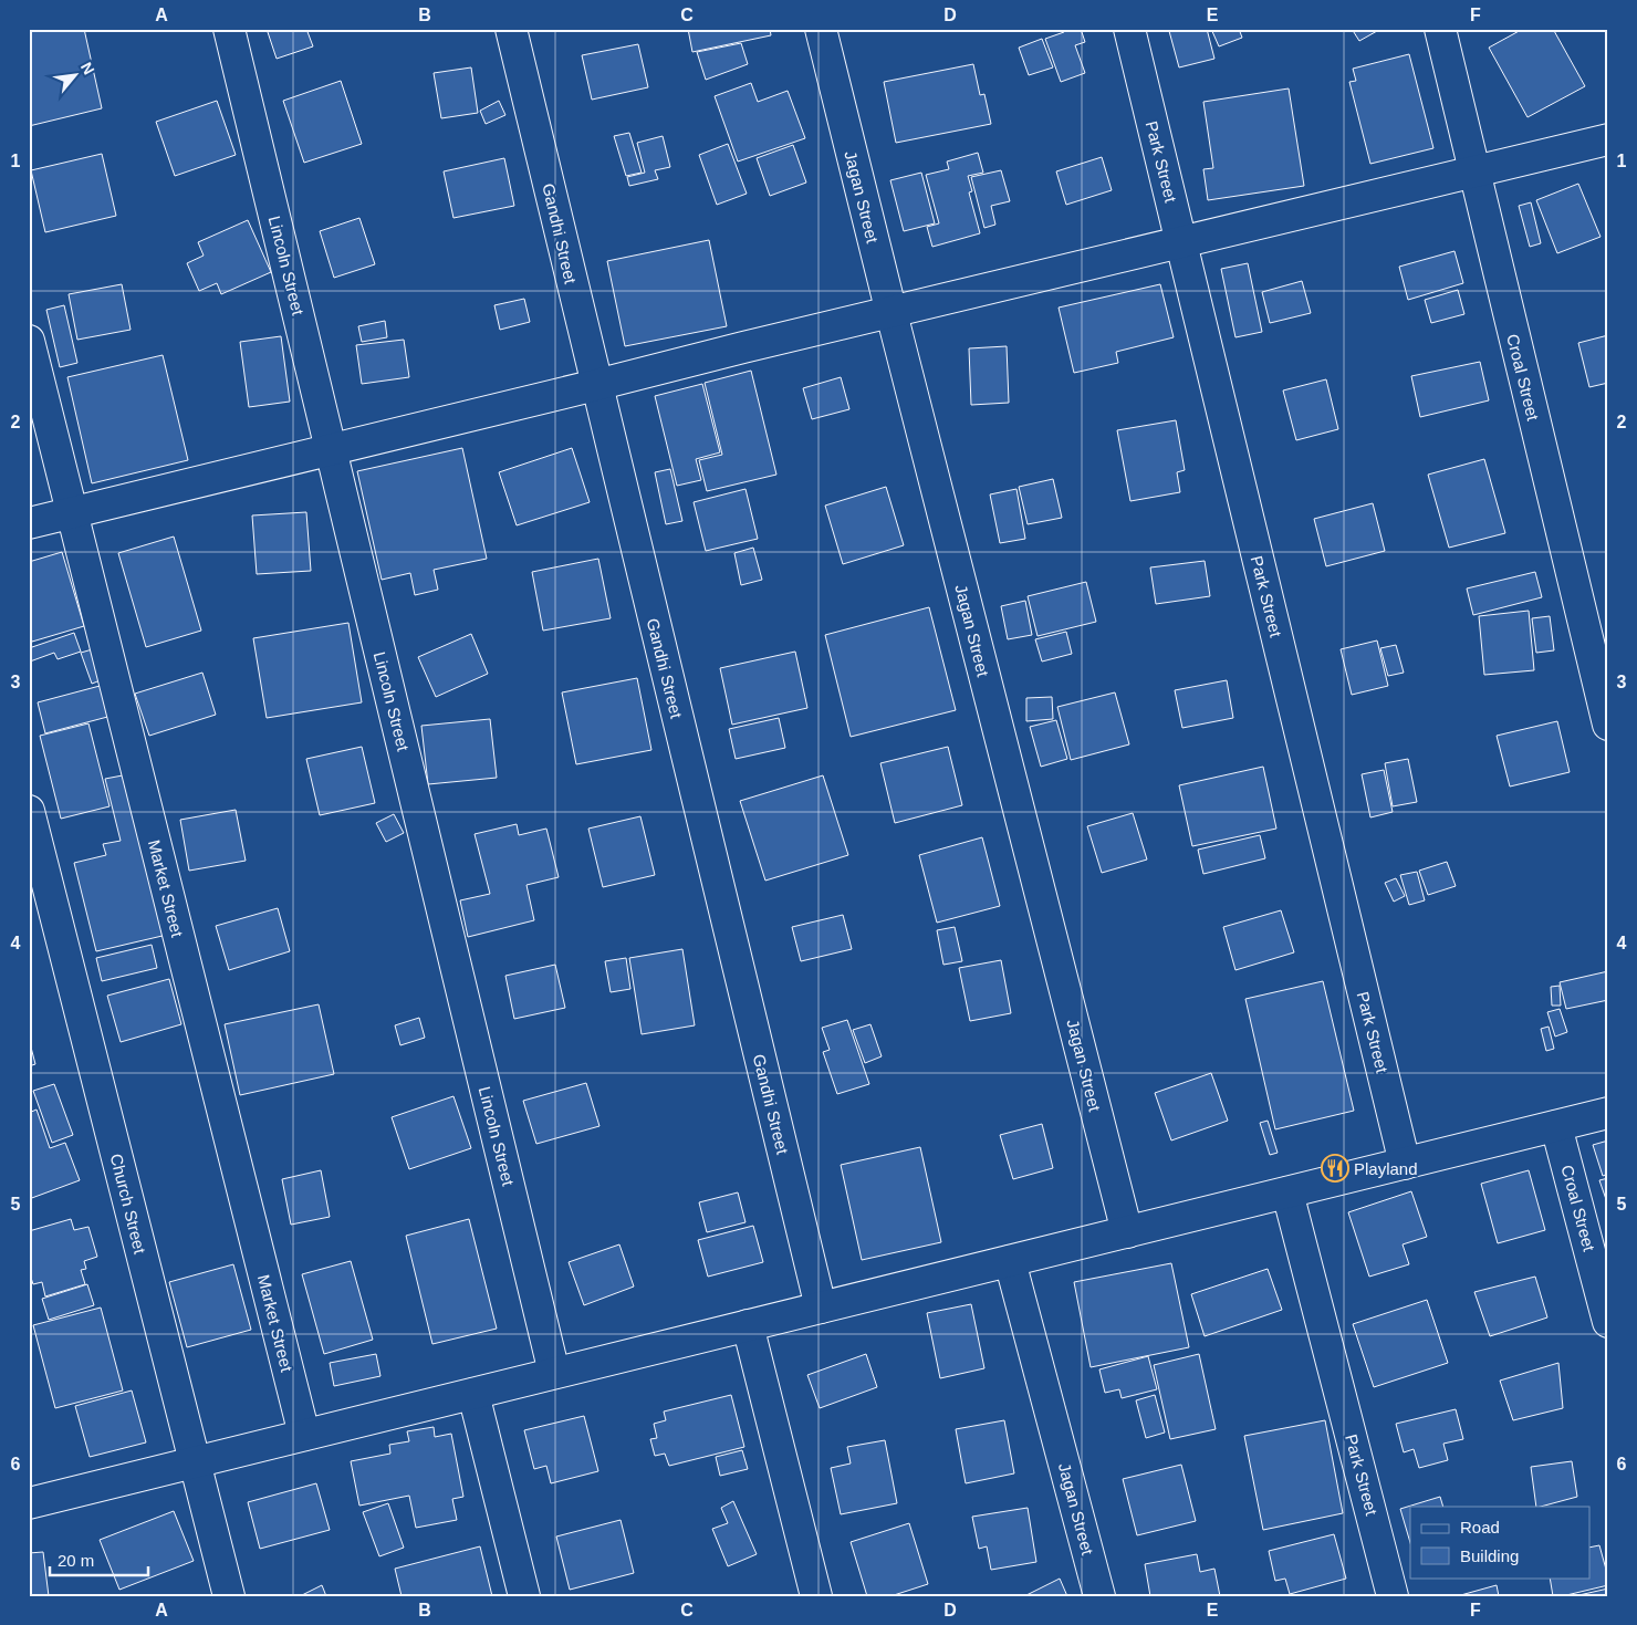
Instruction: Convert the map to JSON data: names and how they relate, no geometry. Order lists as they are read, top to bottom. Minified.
{"streets":{"street":["Park Street","Jagan Street","Gandhi Street","Lincoln Street","Croal Street","Market Street","Church Street"]},"places":{"restaurant":["Playland"]},"legend":["Road","Building"],"scale_bar":"20 m","north":"top right","grid":{"columns":["A","B","C","D","E","F"],"rows":["1","2","3","4","5","6"]}}
